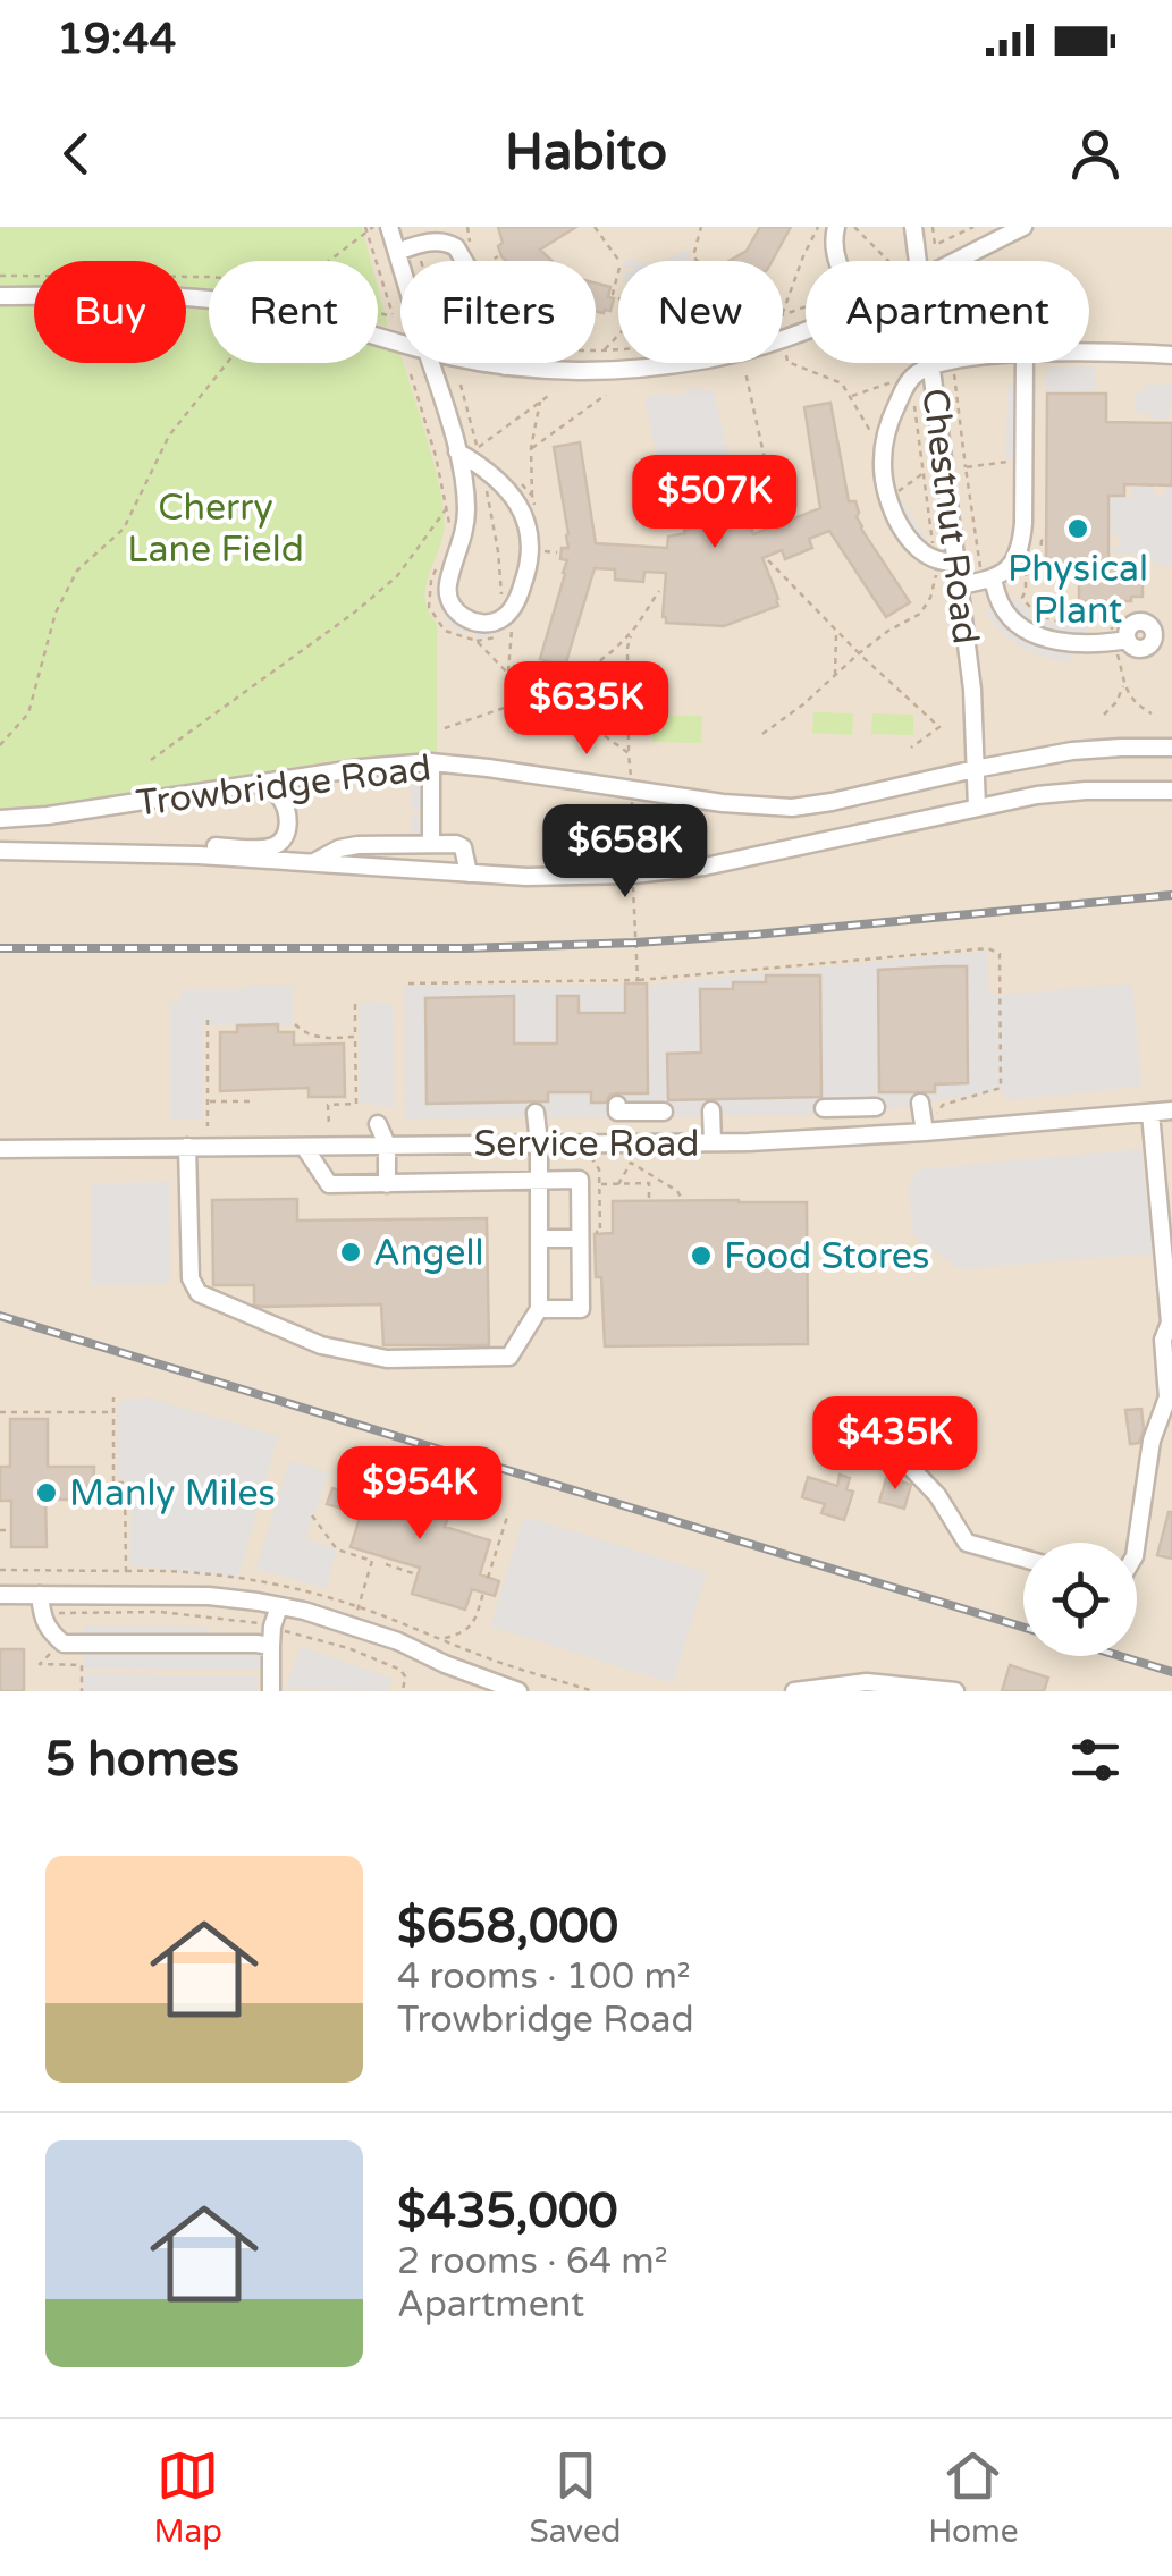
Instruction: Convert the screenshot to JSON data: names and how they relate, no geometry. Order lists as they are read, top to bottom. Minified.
{"streets":{"street":["Chestnut Road","Trowbridge Road","Service Road"]},"crossings":[["Chestnut Road","Trowbridge Road"]],"parks":["Cherry Lane Field"],"places":["Physical Plant","Angell","Food Stores","Manly Miles"],"page":{"status":"19:44","header":"Habito","chip":["Buy","Rent","Filters","New","Apartment"],"price":["$507K","$635K","$658K","$435K","$954K"],"heading":"5 homes","list":[{"name":"$658,000","note":"4 rooms · 100 m² · Trowbridge Road"},{"name":"$435,000","note":"2 rooms · 64 m² · Apartment"}],"tabs":["Map","Saved","Home"]}}
